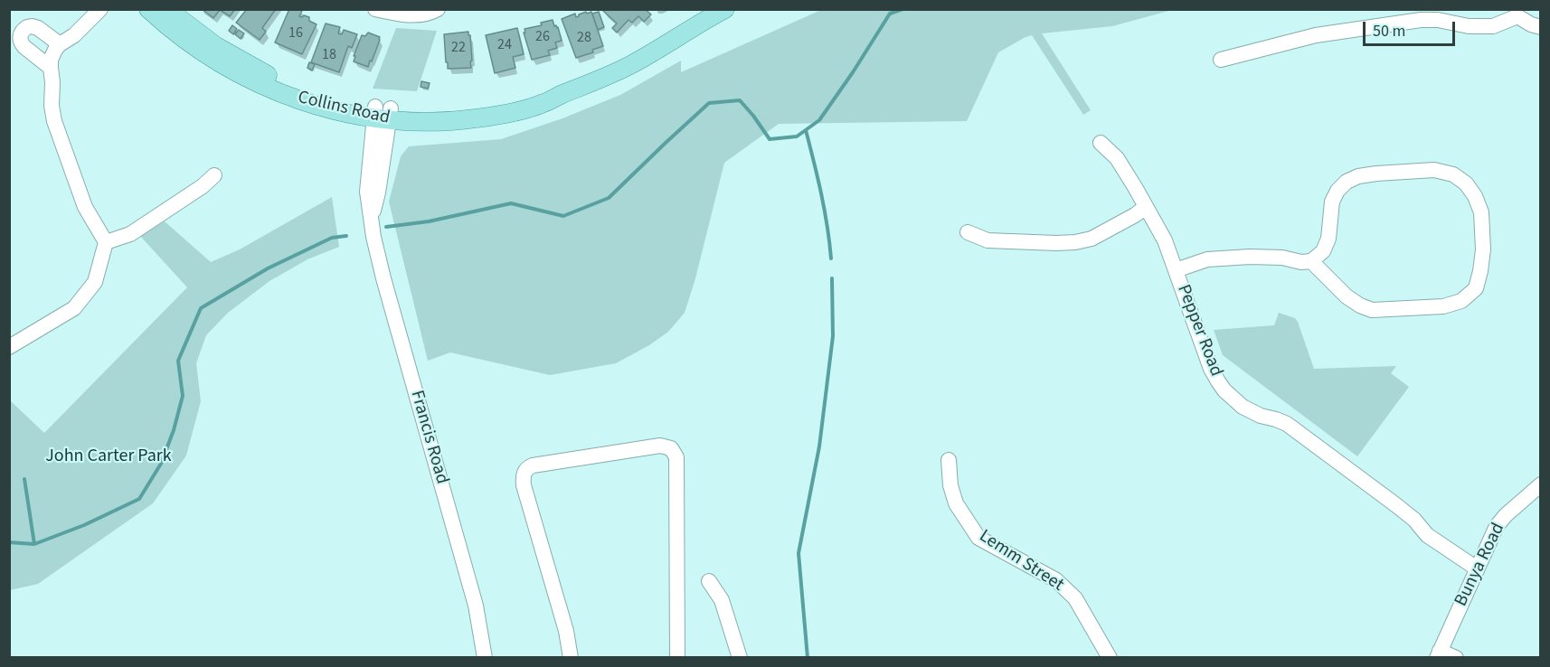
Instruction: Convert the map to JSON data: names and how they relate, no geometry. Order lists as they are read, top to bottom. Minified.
{"streets":{"main road":["Collins Road"],"street":["Pepper Road","Francis Road","Lemm Street","Bunya Road"]},"crossings":[["Collins Road","Francis Road"],["Pepper Road","Bunya Road"]],"parks":["John Carter Park"],"house_numbers":["16","26","28","24","22","18"],"scale_bar":"50 m"}
